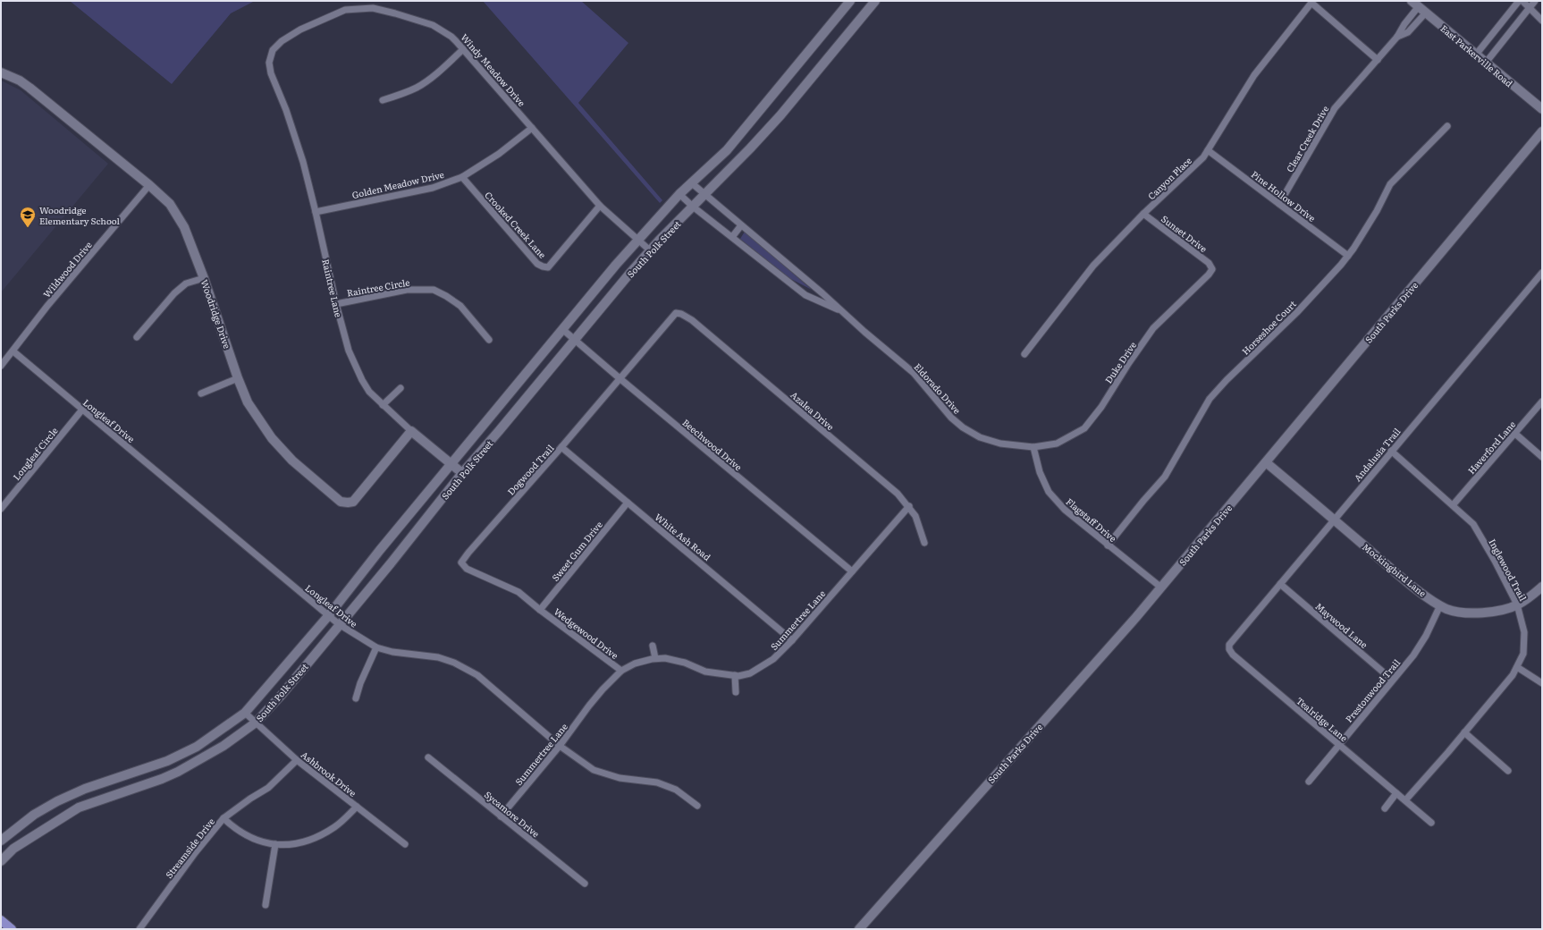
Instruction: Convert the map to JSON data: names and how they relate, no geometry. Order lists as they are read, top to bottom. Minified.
{"streets":{"main road":["East Parkerville Road","South Polk Street","Raintree Lane","South Parks Drive","Woodridge Drive","Mockingbird Lane"],"street":["Windy Meadow Drive","Clear Creek Drive","Canyon Place","Golden Meadow Drive","Pine Hollow Drive","Crooked Creek Lane","Sunset Drive","Wildwood Drive","Raintree Circle","Horseshoe Court","Duke Drive","Eldorado Drive","Azalea Drive","Longleaf Drive","Beechwood Drive","Haverford Lane","Longleaf Circle","Andalusia Trail","Dogwood Trail","Flagstaff Drive","White Ash Road","Sweet Gum Drive","Inglewood Trail","Summertree Lane","Maywood Lane","Wedgewood Drive","Prestonwood Trail","Tealridge Lane","Ashbrook Drive","Sycamore Drive","Streamside Drive"]},"crossings":[["East Parkerville Road","Clear Creek Drive"],["Windy Meadow Drive","Golden Meadow Drive"],["Windy Meadow Drive","Crooked Creek Lane"],["Windy Meadow Drive","South Polk Street"],["Windy Meadow Drive","Raintree Lane"],["Clear Creek Drive","Canyon Place"],["Clear Creek Drive","Pine Hollow Drive"],["Canyon Place","Pine Hollow Drive"],["Canyon Place","Sunset Drive"],["Golden Meadow Drive","Crooked Creek Lane"],["Golden Meadow Drive","Raintree Lane"],["Pine Hollow Drive","Horseshoe Court"],["Sunset Drive","Duke Drive"],["South Polk Street","Raintree Lane"],["South Polk Street","Eldorado Drive"],["South Polk Street","Longleaf Drive"],["South Polk Street","Beechwood Drive"],["South Polk Street","Ashbrook Drive"],["Wildwood Drive","Woodridge Drive"],["Wildwood Drive","Longleaf Drive"],["Raintree Circle","Raintree Lane"],["Raintree Lane","Woodridge Drive"],["South Parks Drive","Flagstaff Drive"],["South Parks Drive","Mockingbird Lane"],["Horseshoe Court","Flagstaff Drive"],["Duke Drive","Eldorado Drive"],["Duke Drive","Flagstaff Drive"],["Eldorado Drive","Flagstaff Drive"],["Azalea Drive","Dogwood Trail"],["Azalea Drive","Summertree Lane"],["Longleaf Drive","Longleaf Circle"],["Longleaf Drive","Summertree Lane"],["Beechwood Drive","Dogwood Trail"],["Beechwood Drive","Summertree Lane"],["Haverford Lane","Inglewood Trail"],["Andalusia Trail","Mockingbird Lane"],["Andalusia Trail","Inglewood Trail"],["Andalusia Trail","Maywood Lane"],["Andalusia Trail","Tealridge Lane"],["Dogwood Trail","White Ash Road"],["Dogwood Trail","Sweet Gum Drive"],["Dogwood Trail","Wedgewood Drive"],["White Ash Road","Sweet Gum Drive"],["White Ash Road","Summertree Lane"],["Sweet Gum Drive","Wedgewood Drive"],["Mockingbird Lane","Inglewood Trail"],["Mockingbird Lane","Prestonwood Trail"],["Inglewood Trail","Tealridge Lane"],["Summertree Lane","Wedgewood Drive"],["Summertree Lane","Sycamore Drive"],["Maywood Lane","Prestonwood Trail"],["Prestonwood Trail","Tealridge Lane"],["Ashbrook Drive","Streamside Drive"]],"places":{"school or university":["Woodridge Elementary School"]}}
